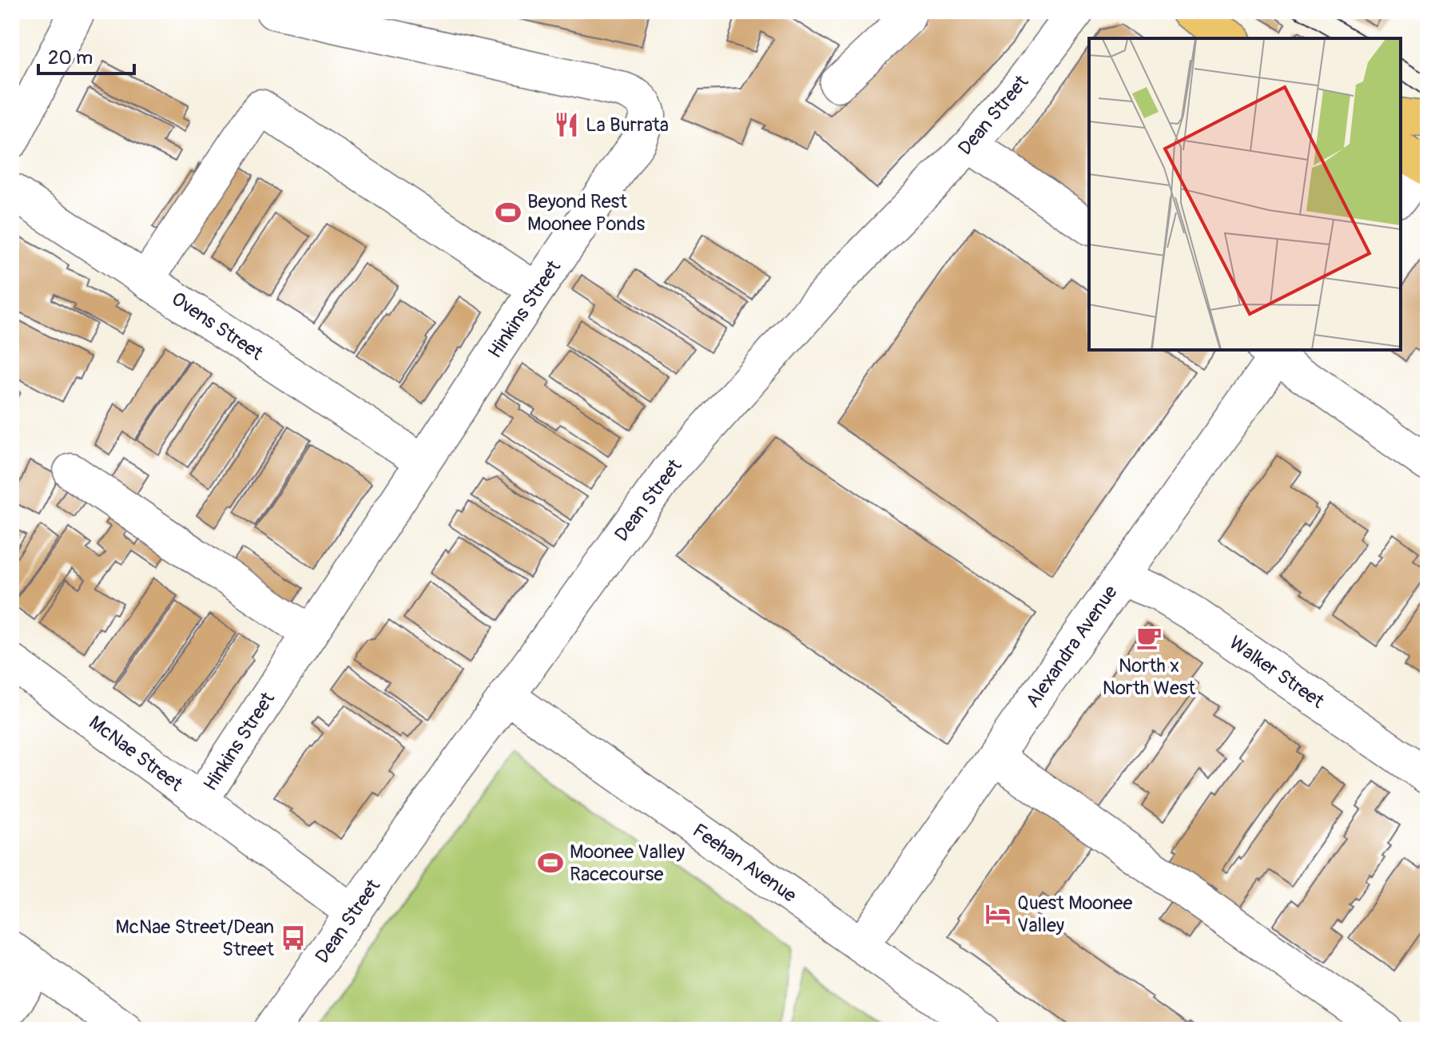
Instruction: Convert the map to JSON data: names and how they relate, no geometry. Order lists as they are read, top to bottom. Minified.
{"streets":{"street":["Dean Street","Hinkins Street","Ovens Street","Alexandra Avenue","Walker Street","McNae Street","Feehan Avenue"]},"crossings":[["Dean Street","McNae Street"],["Dean Street","Feehan Avenue"],["Hinkins Street","Ovens Street"],["Hinkins Street","McNae Street"],["Alexandra Avenue","Walker Street"],["Alexandra Avenue","Feehan Avenue"]],"places":{"restaurant":["La Burrata"],"sports":["Beyond Rest Moonee Ponds","Moonee Valley Racecourse"],"cafe":["North x North West"],"hotel":["Quest Moonee Valley"],"bus stop":["McNae Street/Dean Street"]},"scale_bar":"20 m"}
